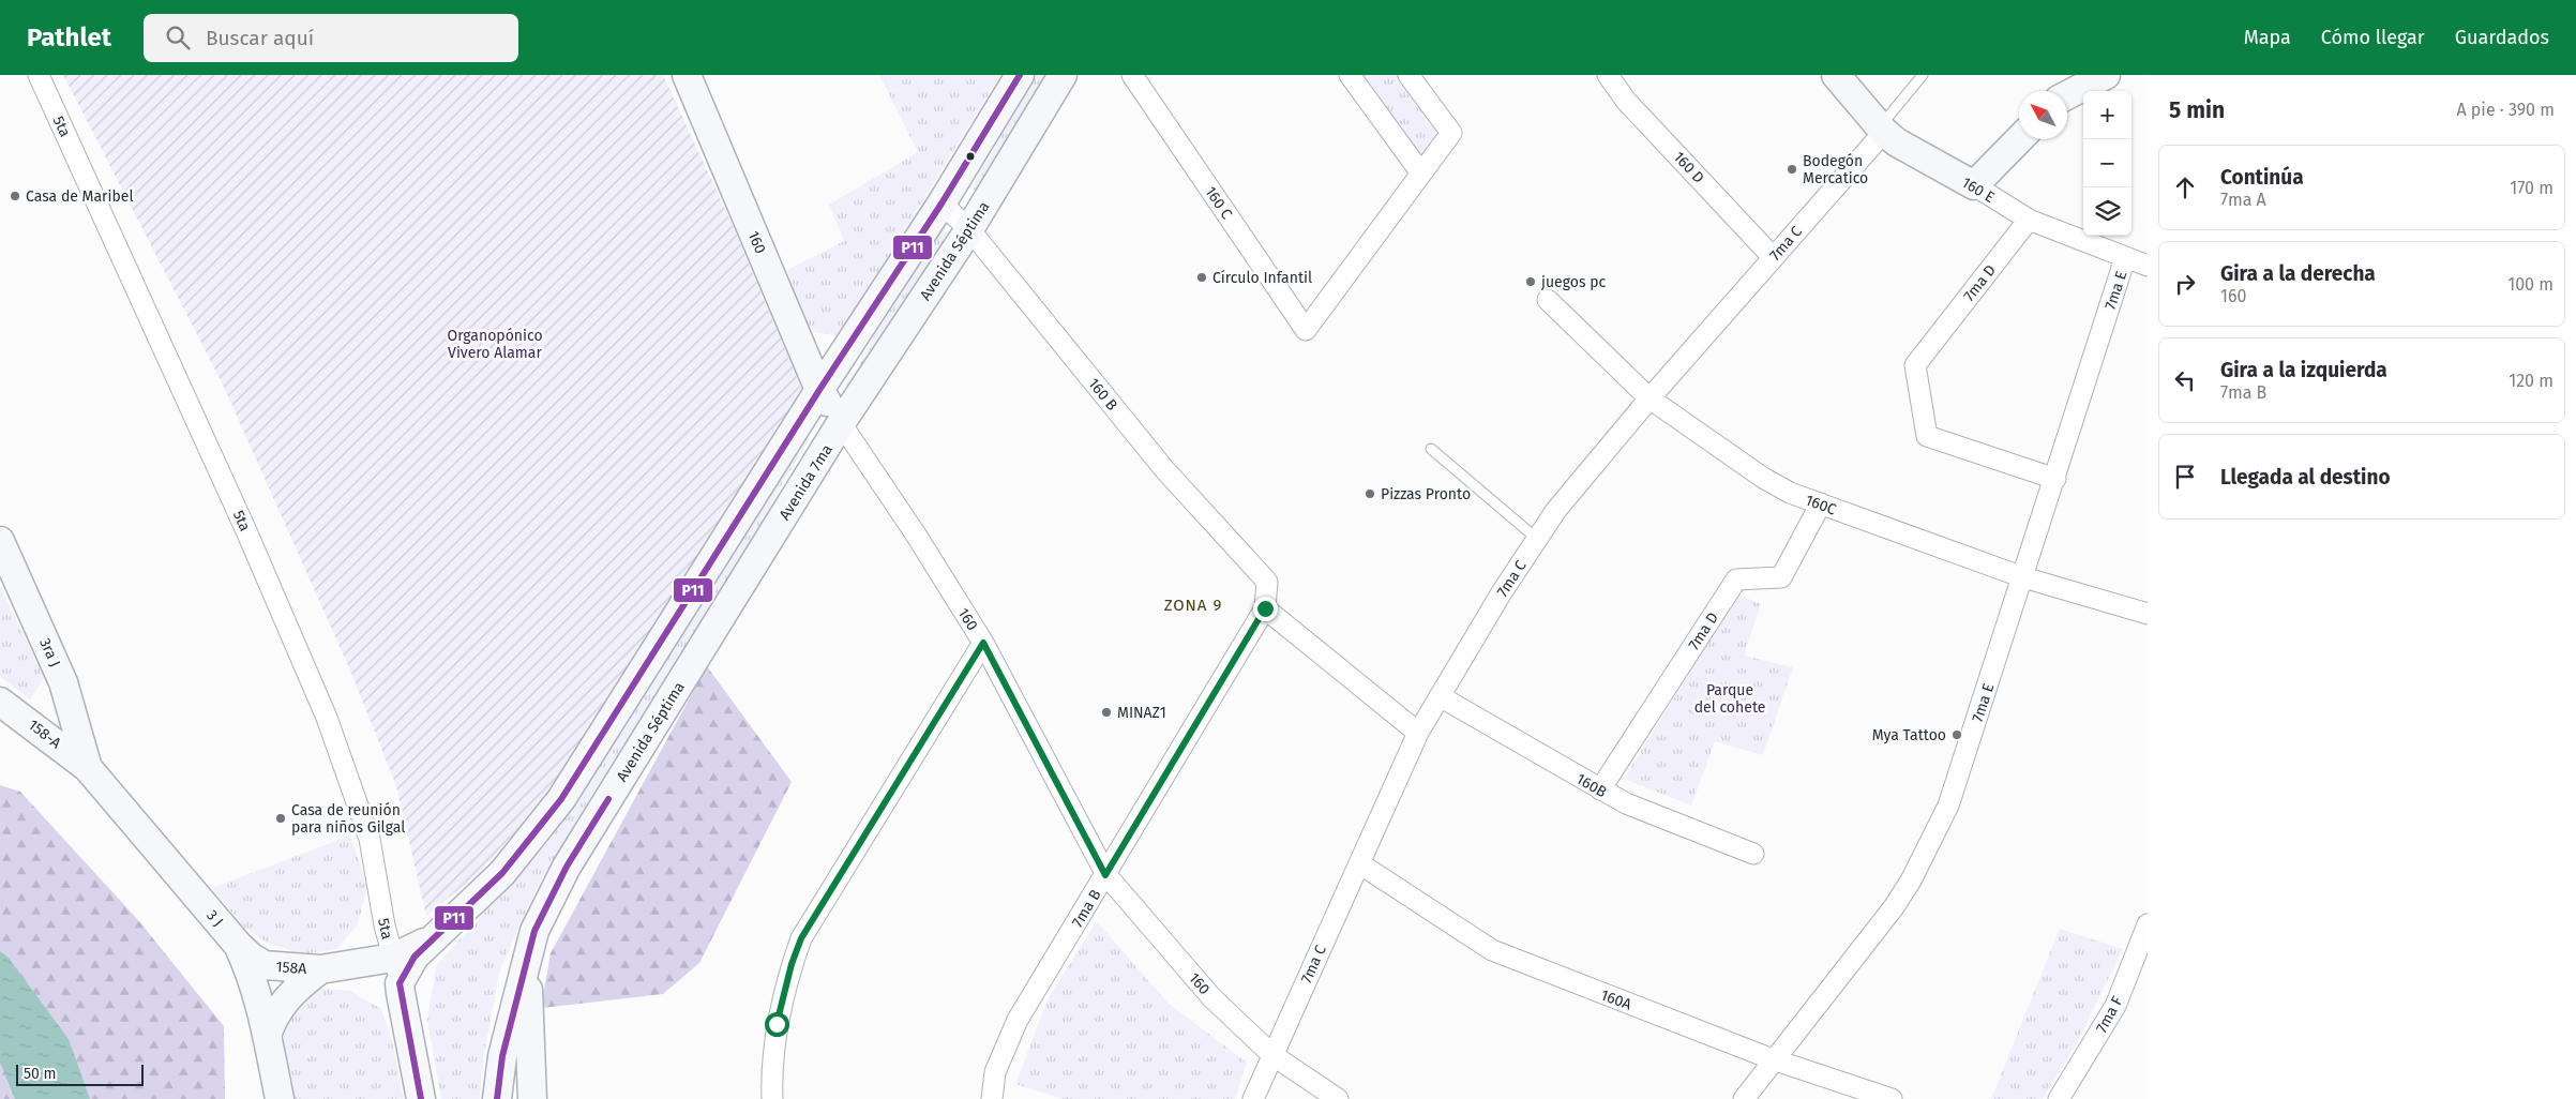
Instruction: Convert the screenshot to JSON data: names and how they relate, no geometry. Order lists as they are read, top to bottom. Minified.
{"streets":{"main road":["160 E","160","Avenida Séptima","Avenida 7ma","3ra J","158-A","3 J","158A"],"street":["5ta","160 D","160 C","7ma C","7ma D","7ma E","160 B","160C","160B","7ma B","160A","7ma F"]},"crossings":[["5ta","158A"],["160 D","7ma C"],["160 E","7ma C"],["160 E","7ma D"],["160 E","7ma E"],["160","7ma C"],["160","Avenida Séptima"],["160","Avenida 7ma"],["160","7ma B"],["7ma C","160C"],["7ma C","160B"],["7ma C","160A"],["Avenida Séptima","160 B"],["Avenida Séptima","Avenida 7ma"],["7ma D","7ma E"],["7ma D","160C"],["7ma D","160B"],["7ma E","160C"],["7ma E","160A"],["160 B","7ma B"],["3ra J","158-A"],["3ra J","3 J"],["158-A","3 J"],["3 J","158A"]],"districts":["ZONA 9"],"parks":["Organopónico Vivero Alamar","Parque del cohete"],"places":["Bodegón Mercatico","Casa de Maribel","Círculo Infantil","juegos pc","Pizzas Pronto","MINAZ1","Mya Tattoo","Casa de reunión para niños Gilgal"],"lines":["transit line P11"],"scale_bar":"50 m","north":"top left","page":{"header":"Pathlet","search":"Buscar aquí","nav":["Mapa","Cómo llegar","Guardados"],"heading":["5 min","A pie · 390 m"],"map_buttons":["+","−"],"list":[["Continúa","7ma A","170 m"],["Gira a la derecha","160","100 m"],["Gira a la izquierda","7ma B","120 m"],"Llegada al destino"],"scale":"50 m"}}
